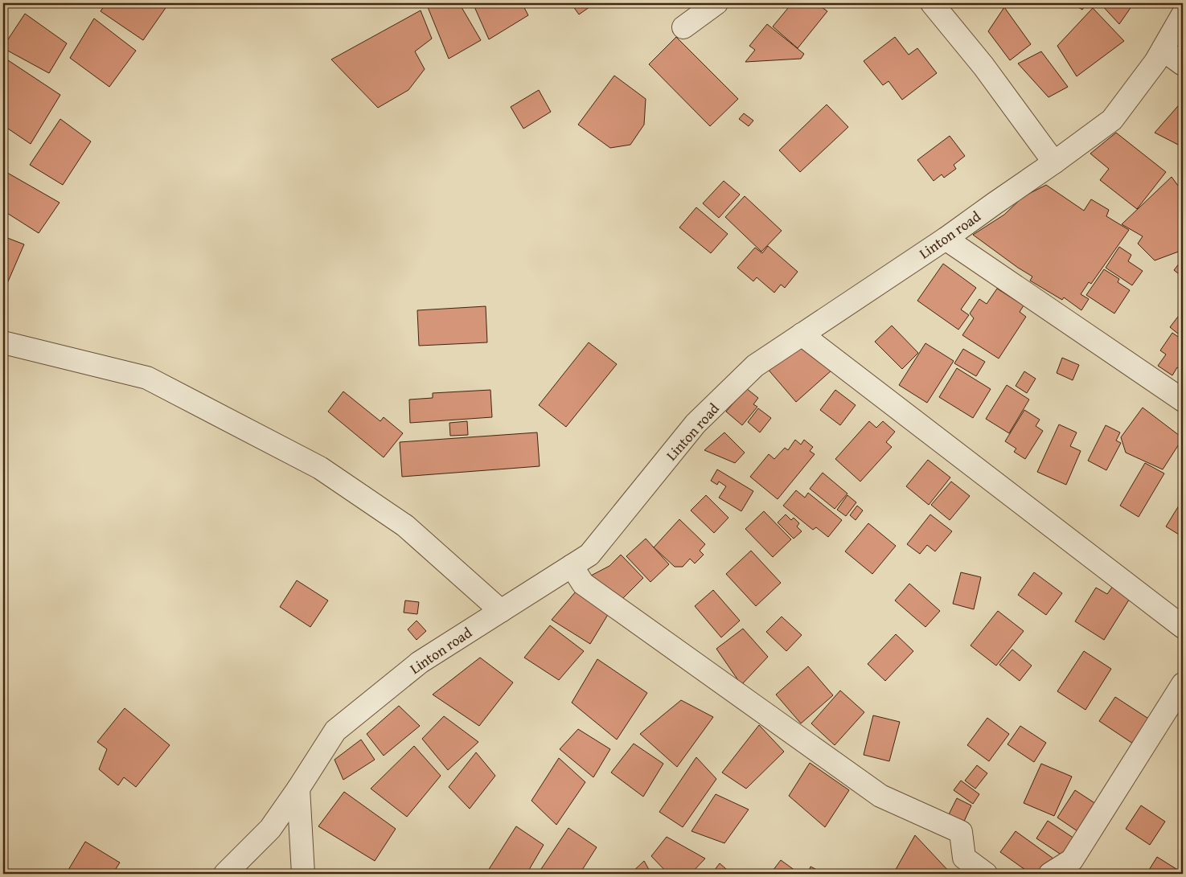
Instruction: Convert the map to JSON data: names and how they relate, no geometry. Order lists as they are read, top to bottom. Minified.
{"streets":{"street":["Linton road"]}}
